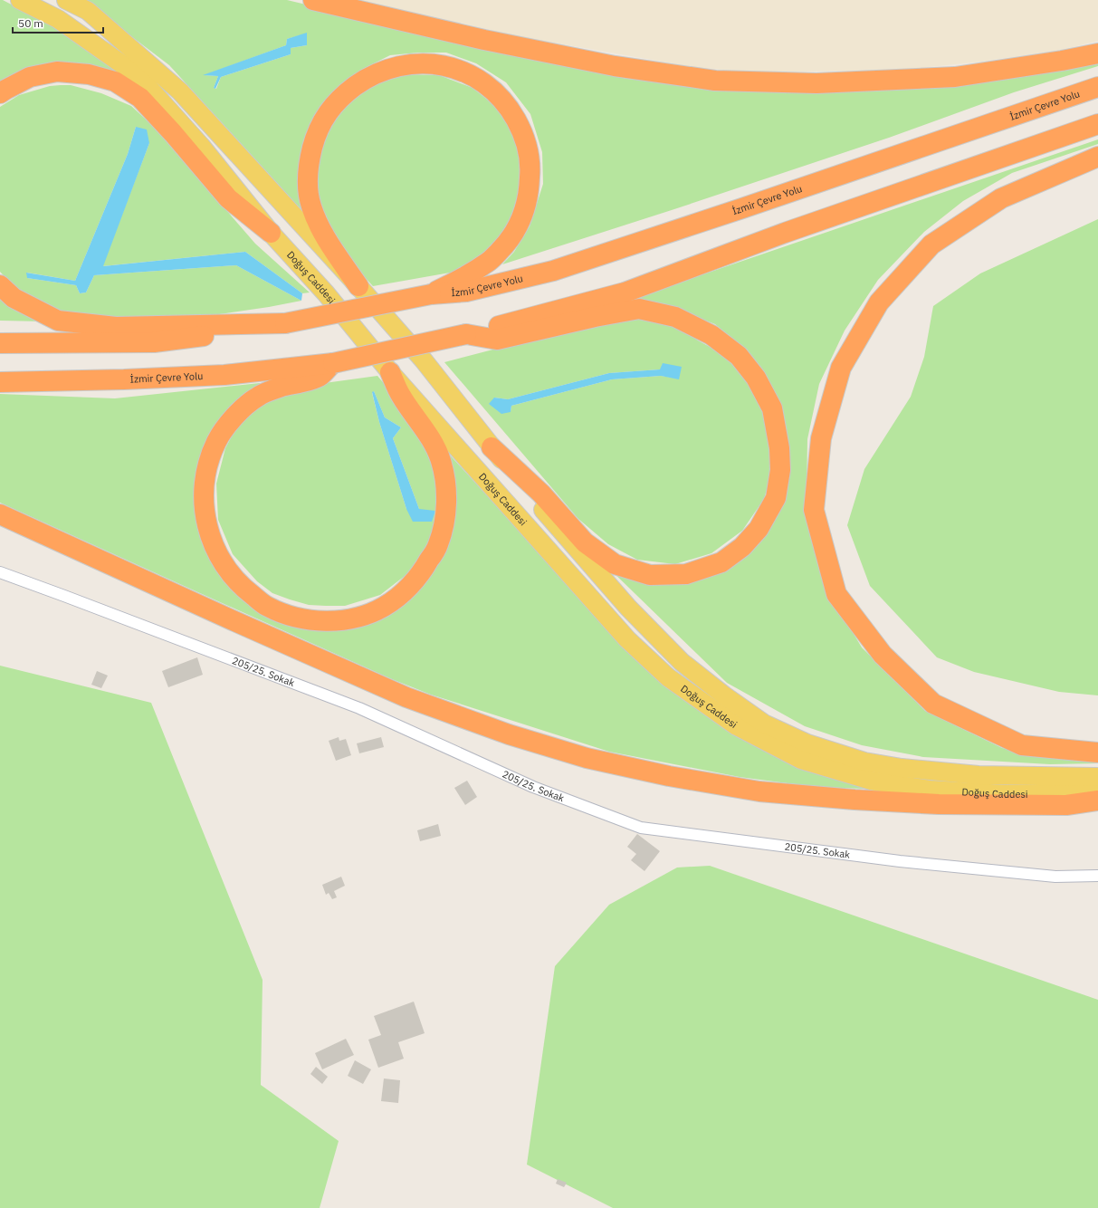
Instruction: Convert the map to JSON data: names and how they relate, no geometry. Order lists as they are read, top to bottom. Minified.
{"streets":{"highway":["İzmir Çevre Yolu"],"main road":["Doğuş Caddesi"],"street":["205/25. Sokak"]},"scale_bar":"50 m"}
